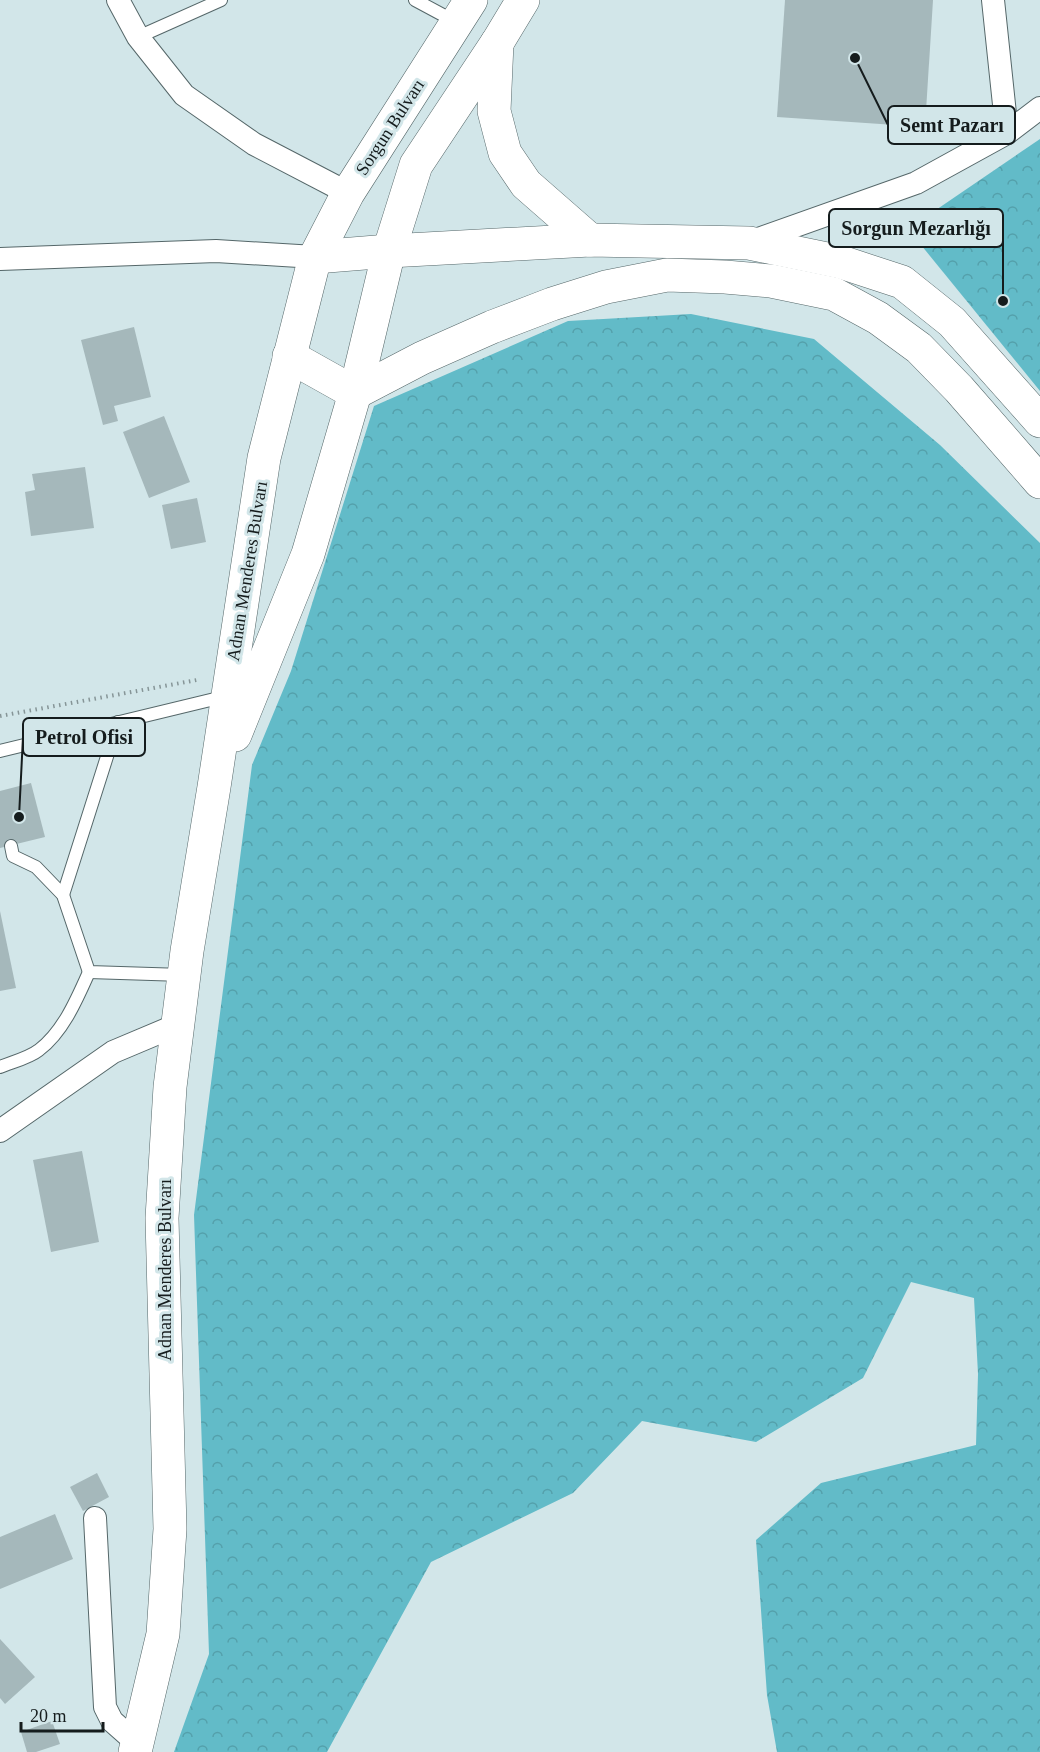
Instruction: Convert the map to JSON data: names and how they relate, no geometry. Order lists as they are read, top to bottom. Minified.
{"streets":{"main road":["Sorgun Bulvarı","Adnan Menderes Bulvarı"]},"crossings":[["Sorgun Bulvarı","Adnan Menderes Bulvarı"]],"places":["Semt Pazarı","Sorgun Mezarlığı","Petrol Ofisi"],"scale_bar":"20 m"}
